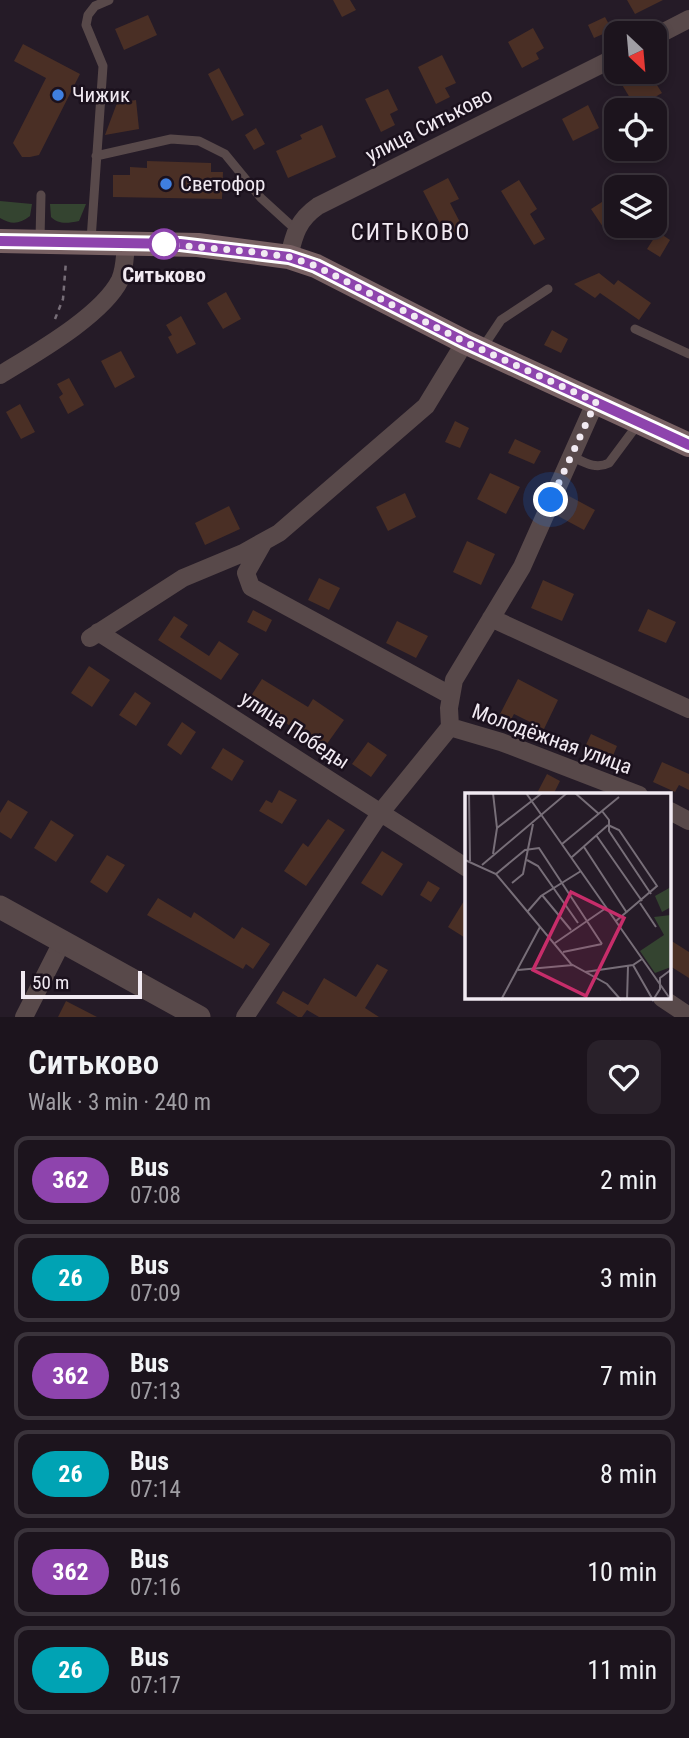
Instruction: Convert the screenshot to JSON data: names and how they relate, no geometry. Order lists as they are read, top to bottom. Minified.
{"streets":{"street":["улица Ситьково","улица Победы","Молодёжная улица"]},"districts":["СИТЬКОВО"],"places":["Чижик","Светофор","Ситьково"],"lines":["bus line 362"],"scale_bar":"50 m","north":"bottom right","page":{"scale":"50 m","heading":["Ситьково","Walk · 3 min · 240 m"],"list":[{"mark":"362","name":"Bus","note":"07:08","value":"2 min"},{"mark":"26","name":"Bus","note":"07:09","value":"3 min"},{"mark":"362","name":"Bus","note":"07:13","value":"7 min"},{"mark":"26","name":"Bus","note":"07:14","value":"8 min"},{"mark":"362","name":"Bus","note":"07:16","value":"10 min"},{"mark":"26","name":"Bus","note":"07:17","value":"11 min"}]}}
